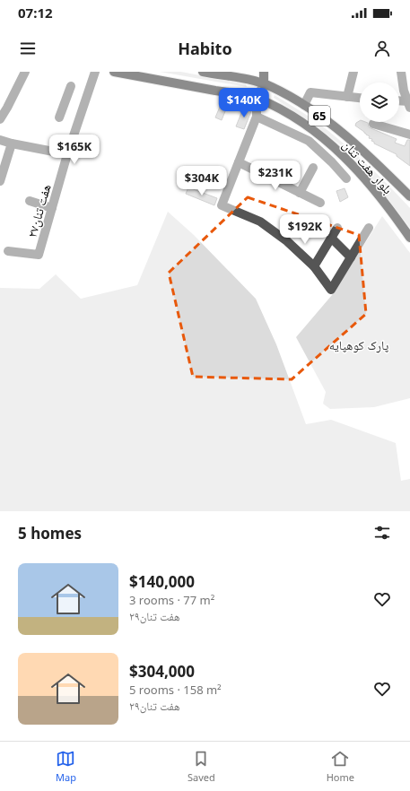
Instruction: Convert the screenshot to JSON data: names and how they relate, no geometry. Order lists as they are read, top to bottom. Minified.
{"streets":{"main road":["65","بلوار هفت تنان"],"street":["هفت تنان۲۷"]},"parks":["پارک کوهپایه"],"page":{"status":"07:12","header":"Habito","price":["$140K","$165K","$231K","$304K","$192K"],"heading":"5 homes","list":[{"name":"$140,000","note":"3 rooms · 77 m² · هفت تنان۲۹"},{"name":"$304,000","note":"5 rooms · 158 m² · هفت تنان۲۹"}],"tabs":["Map","Saved","Home"]}}
